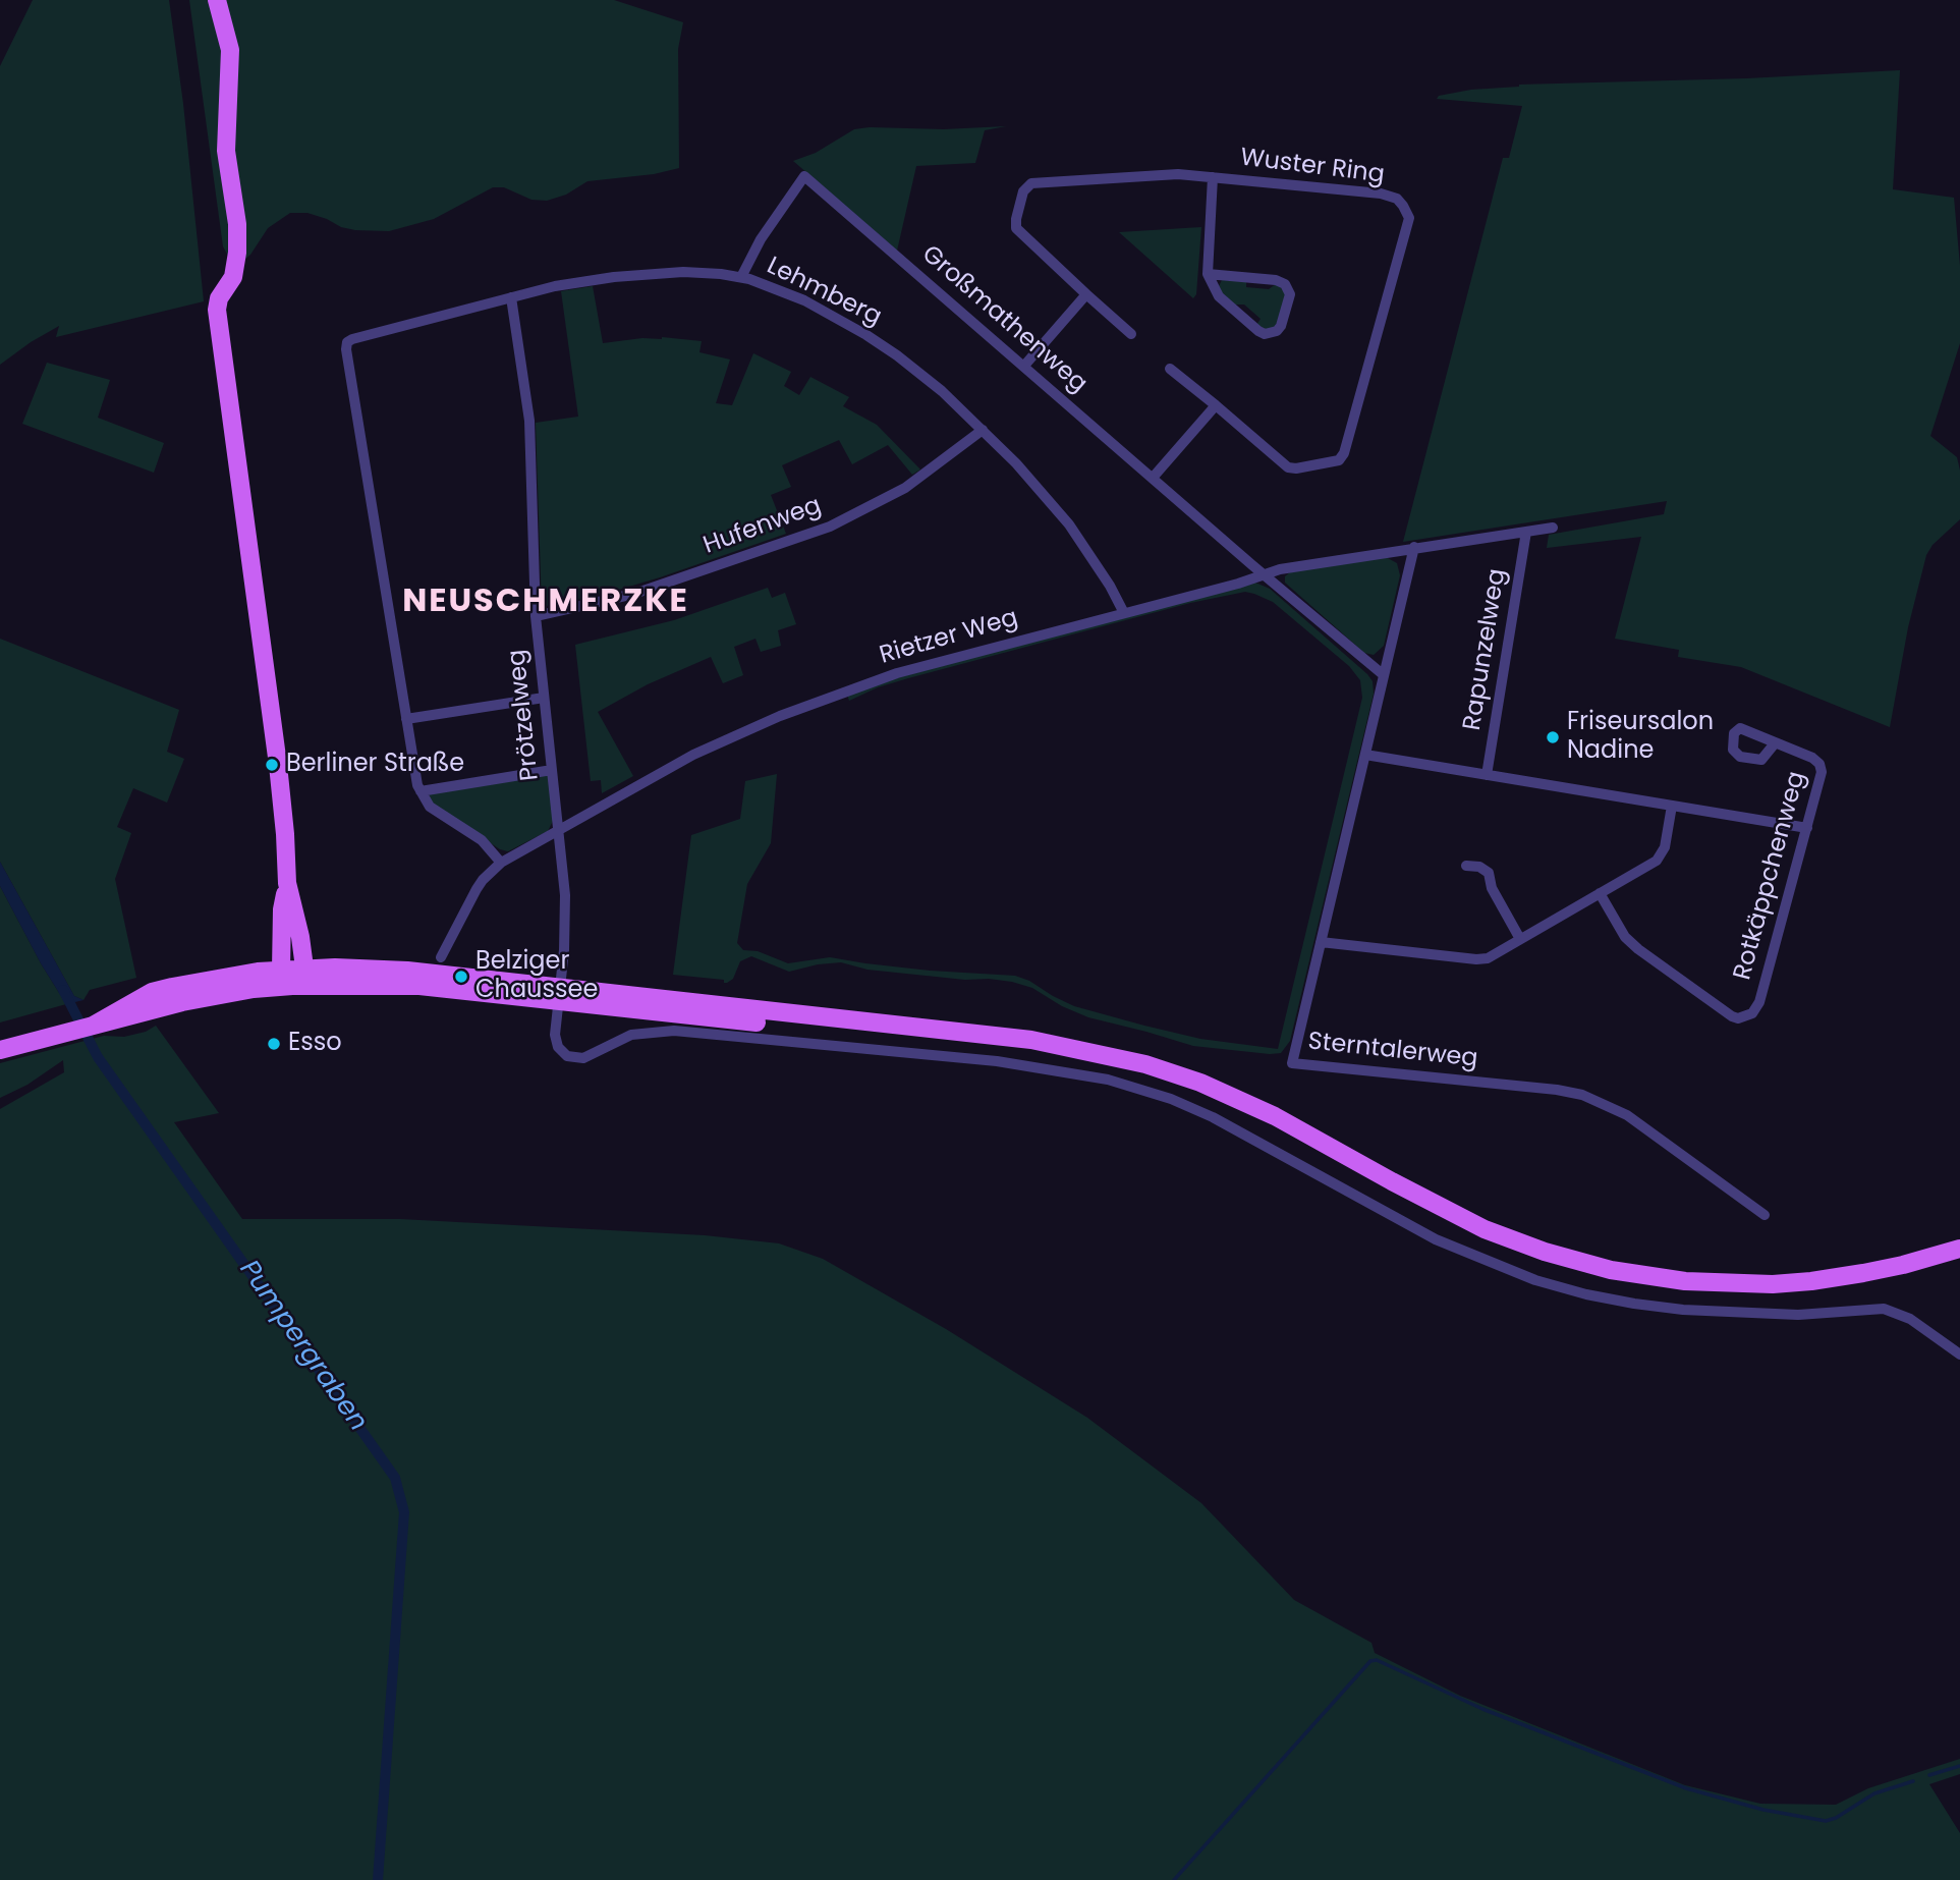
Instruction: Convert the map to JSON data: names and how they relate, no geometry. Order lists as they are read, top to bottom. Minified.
{"streets":{"street":["Wuster Ring","Lehmberg","Großmathenweg","Hufenweg","Rietzer Weg","Rapunzelweg","Prötzelweg","Rotkäppchenweg","Sterntalerweg"]},"crossings":[["Lehmberg","Großmathenweg"],["Lehmberg","Hufenweg"],["Lehmberg","Rietzer Weg"],["Lehmberg","Prötzelweg"],["Großmathenweg","Rietzer Weg"],["Hufenweg","Prötzelweg"],["Rietzer Weg","Rapunzelweg"],["Rietzer Weg","Prötzelweg"],["Rietzer Weg","Sterntalerweg"]],"districts":["NEUSCHMERZKE"],"water":["Pumpergraben"],"places":["Friseursalon Nadine","Berliner Straße","Belziger Chaussee","Esso"]}
